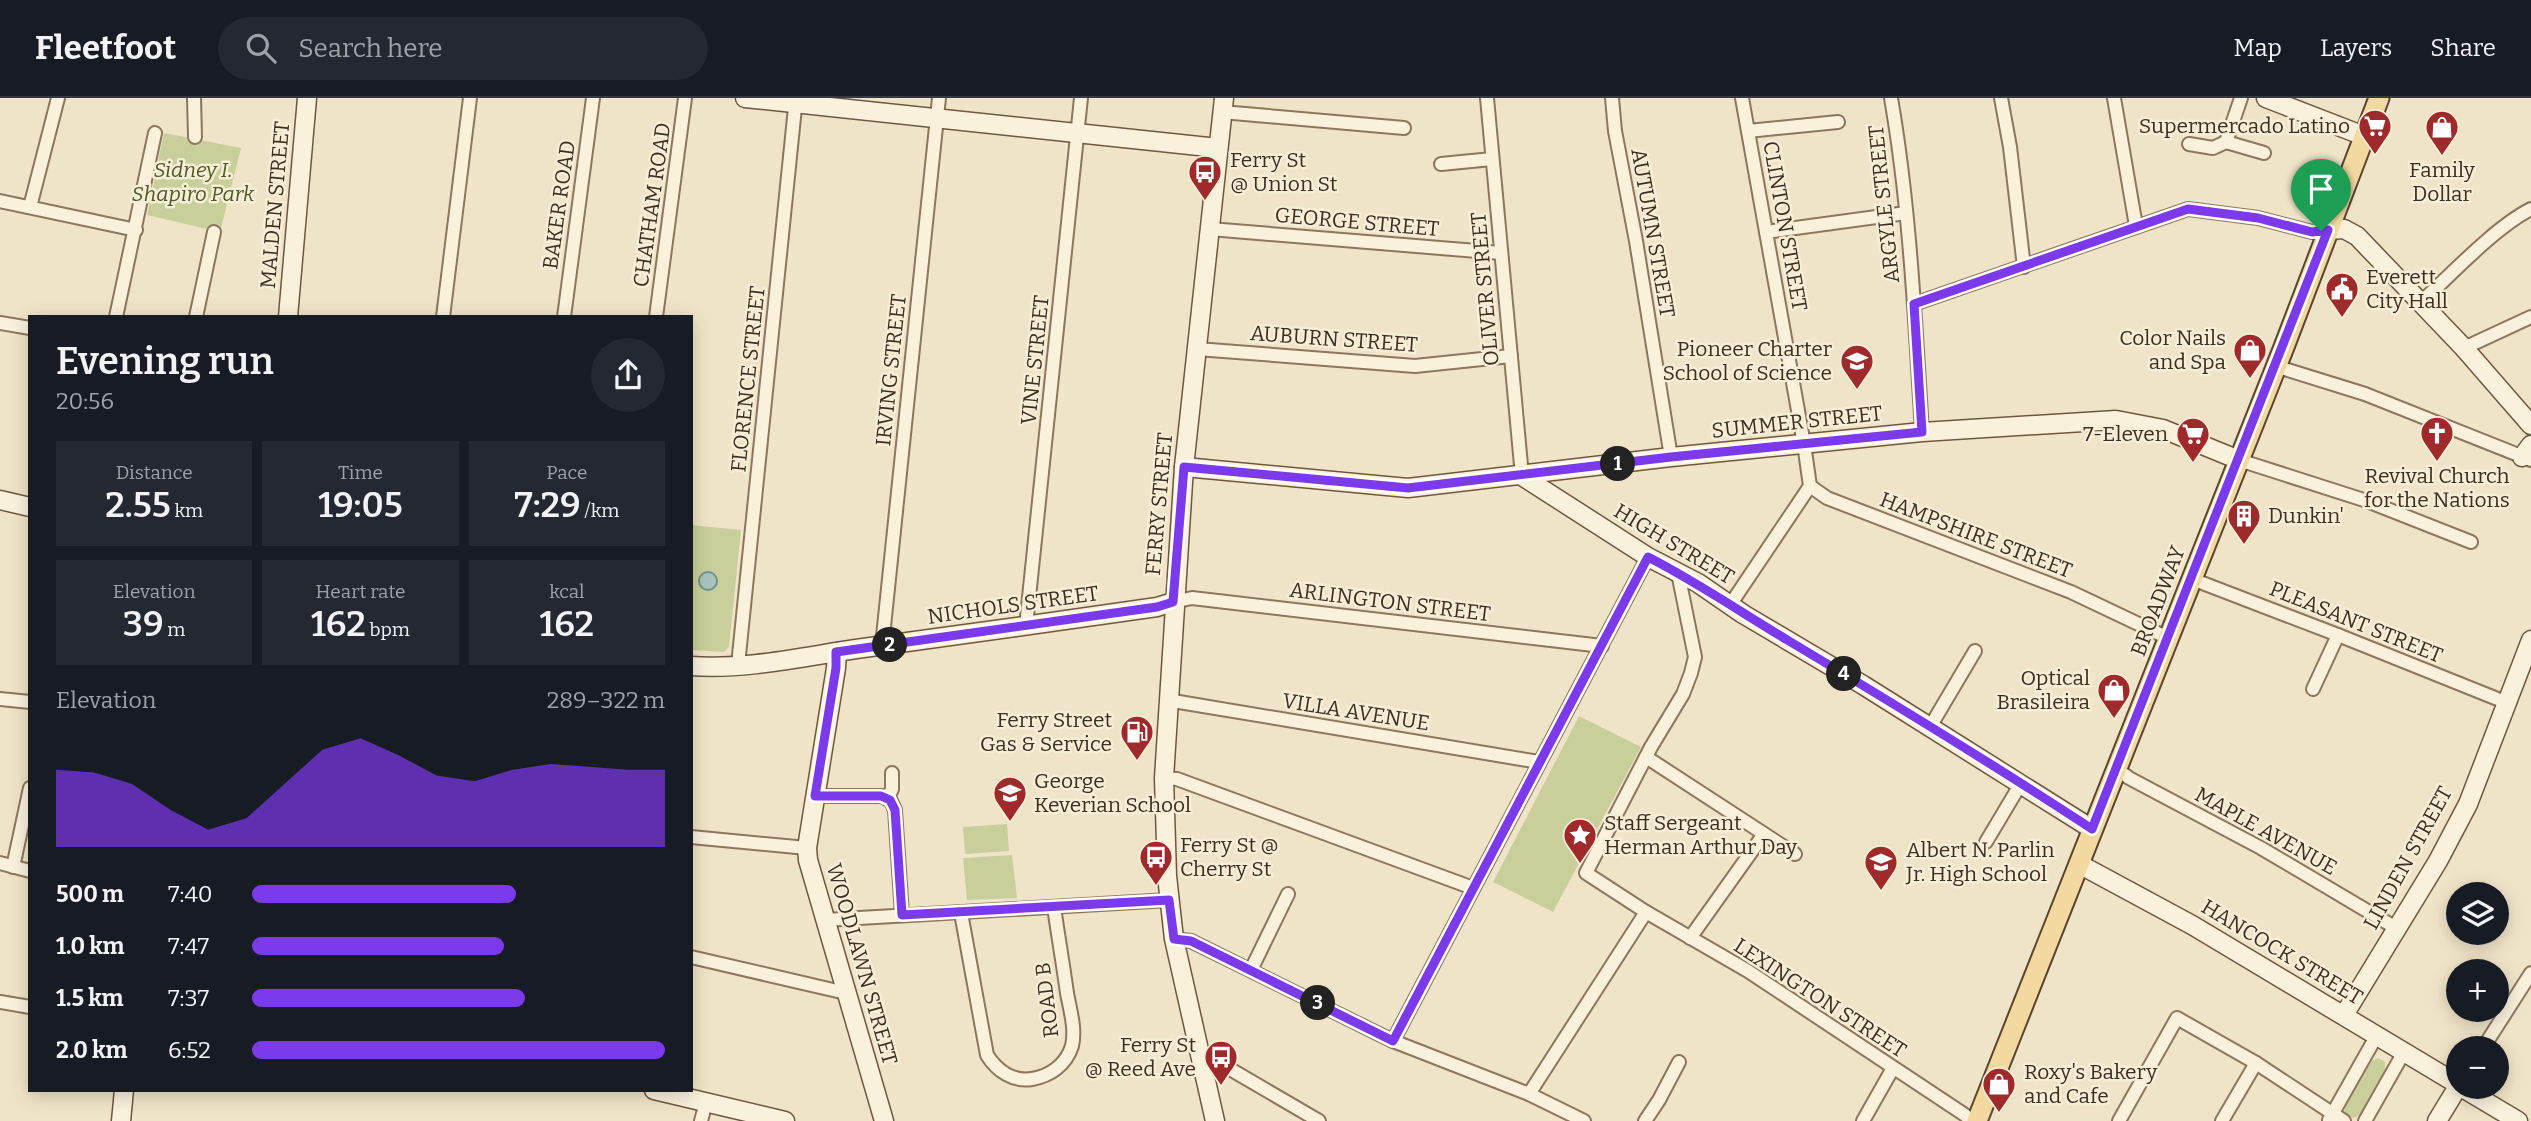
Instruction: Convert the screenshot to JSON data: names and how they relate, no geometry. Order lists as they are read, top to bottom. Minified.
{"streets":{"main road":["BROADWAY"],"street":["ARGYLE STREET","MALDEN STREET","BAKER ROAD","CHATHAM ROAD","GEORGE STREET","CLINTON STREET","AUTUMN STREET","OLIVER STREET","AUBURN STREET","VINE STREET","IRVING STREET","FLORENCE STREET","SUMMER STREET","FERRY STREET","HAMPSHIRE STREET","HIGH STREET","ARLINGTON STREET","NICHOLS STREET","PLEASANT STREET","VILLA AVENUE","MAPLE AVENUE","LINDEN STREET","HANCOCK STREET","WOODLAWN STREET","LEXINGTON STREET","ROAD B"]},"crossings":[["ARGYLE STREET","SUMMER STREET"],["GEORGE STREET","OLIVER STREET"],["GEORGE STREET","FERRY STREET"],["CLINTON STREET","SUMMER STREET"],["AUTUMN STREET","SUMMER STREET"],["OLIVER STREET","AUBURN STREET"],["OLIVER STREET","SUMMER STREET"],["OLIVER STREET","HIGH STREET"],["AUBURN STREET","FERRY STREET"],["VINE STREET","NICHOLS STREET"],["IRVING STREET","NICHOLS STREET"],["FLORENCE STREET","NICHOLS STREET"],["SUMMER STREET","HIGH STREET"],["SUMMER STREET","BROADWAY"],["FERRY STREET","ARLINGTON STREET"],["FERRY STREET","NICHOLS STREET"],["FERRY STREET","VILLA AVENUE"],["HAMPSHIRE STREET","BROADWAY"],["HIGH STREET","BROADWAY"],["BROADWAY","PLEASANT STREET"],["BROADWAY","MAPLE AVENUE"],["BROADWAY","HANCOCK STREET"],["ARLINGTON STREET","NICHOLS STREET"],["NICHOLS STREET","WOODLAWN STREET"],["PLEASANT STREET","LINDEN STREET"],["MAPLE AVENUE","LINDEN STREET"],["LINDEN STREET","HANCOCK STREET"]],"parks":["Sidney I. Shapiro Park"],"places":{"supermarket":["Supermercado Latino","7-Eleven"],"shop":["Family Dollar","Color Nails and Spa","Optical Brasileira","Roxy's Bakery and Cafe"],"bus stop":["Ferry St @ Union St","Ferry St @ Cherry St","Ferry St @ Reed Ave"],"public building":["Everett City Hall"],"school or university":["Pioneer Charter School of Science","George Keverian School","Albert N. Parlin Jr. High School"],"church":["Revival Church for the Nations"],"building":["Dunkin'"],"fuel station":["Ferry Street Gas & Service"],"place":["Staff Sergeant Herman Arthur Day"]},"page":{"header":"Fleetfoot","search":"Search here","nav":["Map","Layers","Share"],"heading":["Evening run","20:56"],"stats":[["Distance","2.55 km"],["Time","19:05"],["Pace","7:29 /km"],["Elevation","39 m"],["Heart rate","162 bpm"],["kcal","162"]],"pins":["1","2","4","3"],"chart":["Elevation","289–322 m"],"list":[{"name":"500 m","note":"7:40"},{"name":"1.0 km","note":"7:47"},{"name":"1.5 km","note":"7:37"},{"name":"2.0 km","note":"6:52"}],"map_buttons":["+","−"]}}
